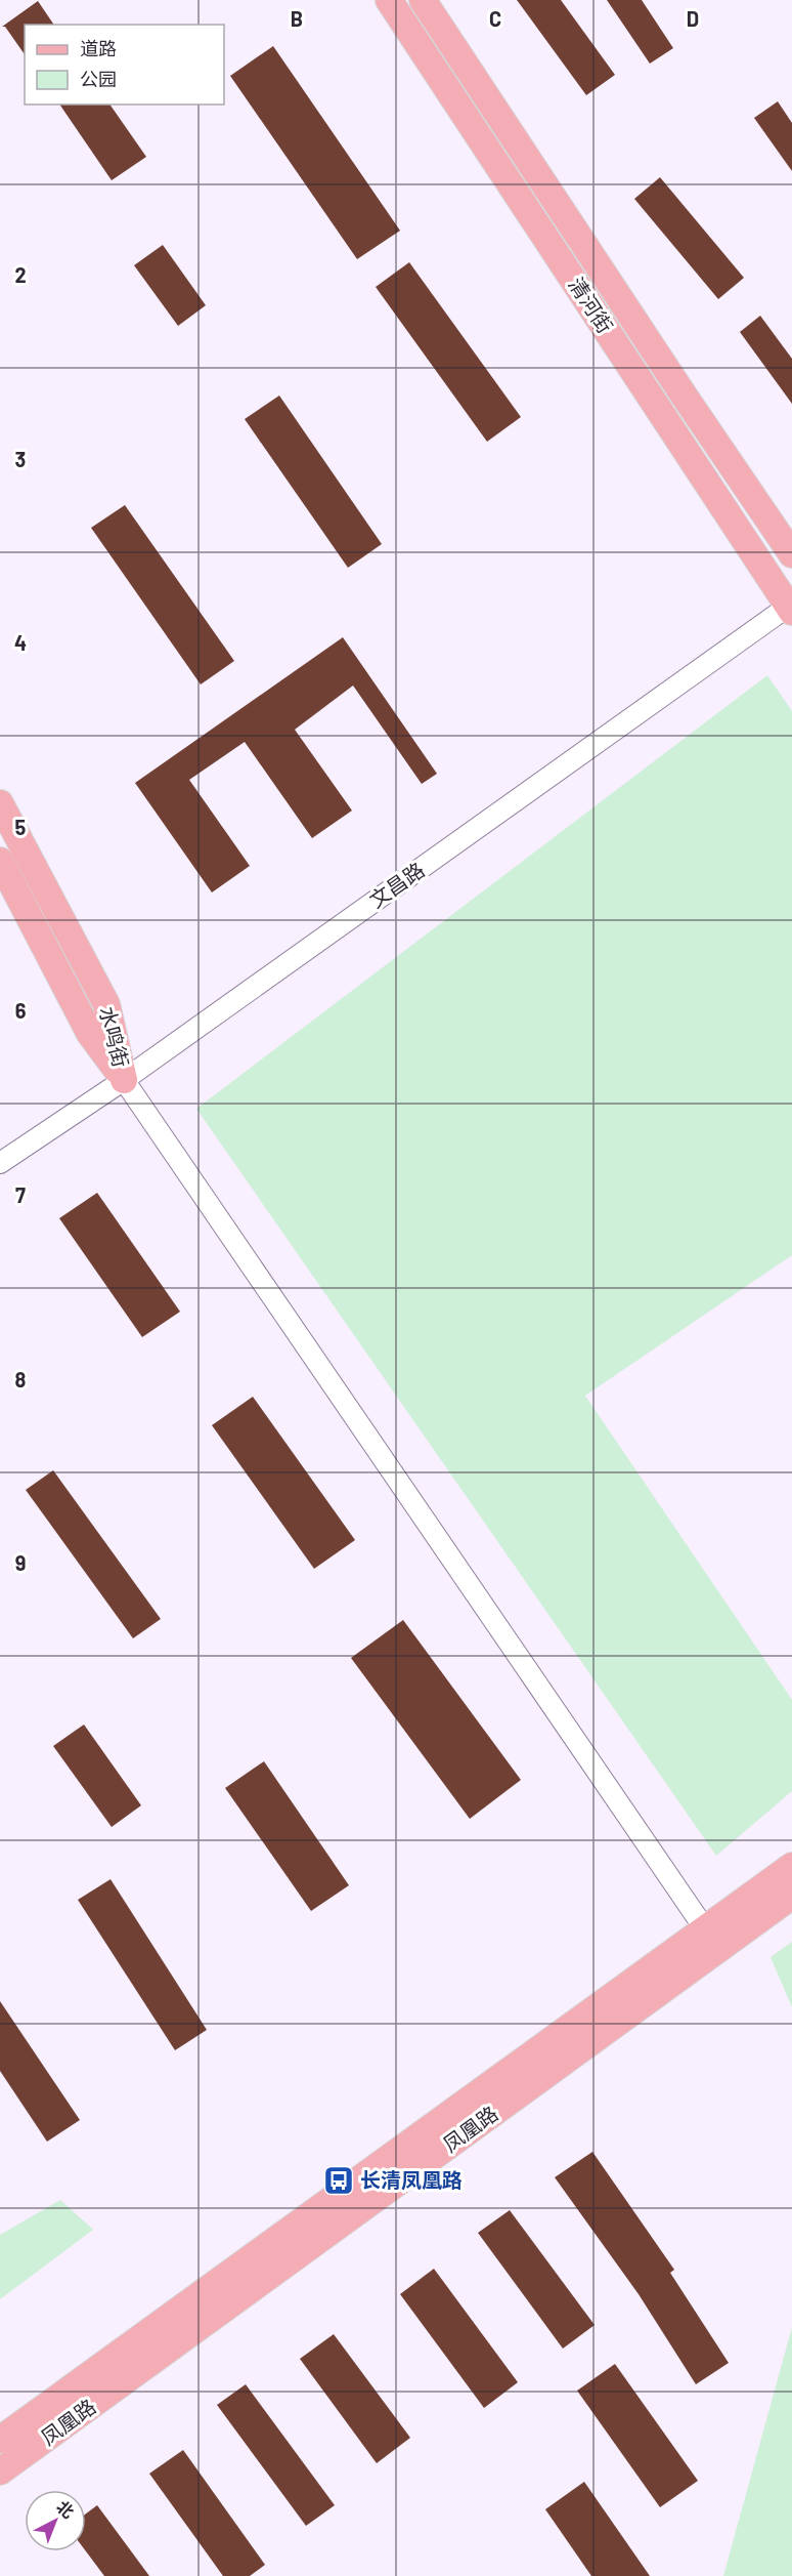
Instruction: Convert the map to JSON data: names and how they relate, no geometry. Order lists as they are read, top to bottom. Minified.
{"streets":{"main road":["清河街","水鸣街","凤凰路"],"street":["文昌路"]},"crossings":[["清河街","文昌路"],["文昌路","水鸣街"]],"places":{"bus stop":["长清凤凰路"]},"legend":["道路","公园"],"north":"top right","grid":{"columns":["B","C","D"],"rows":["2","3","4","5","6","7","8","9"]}}
